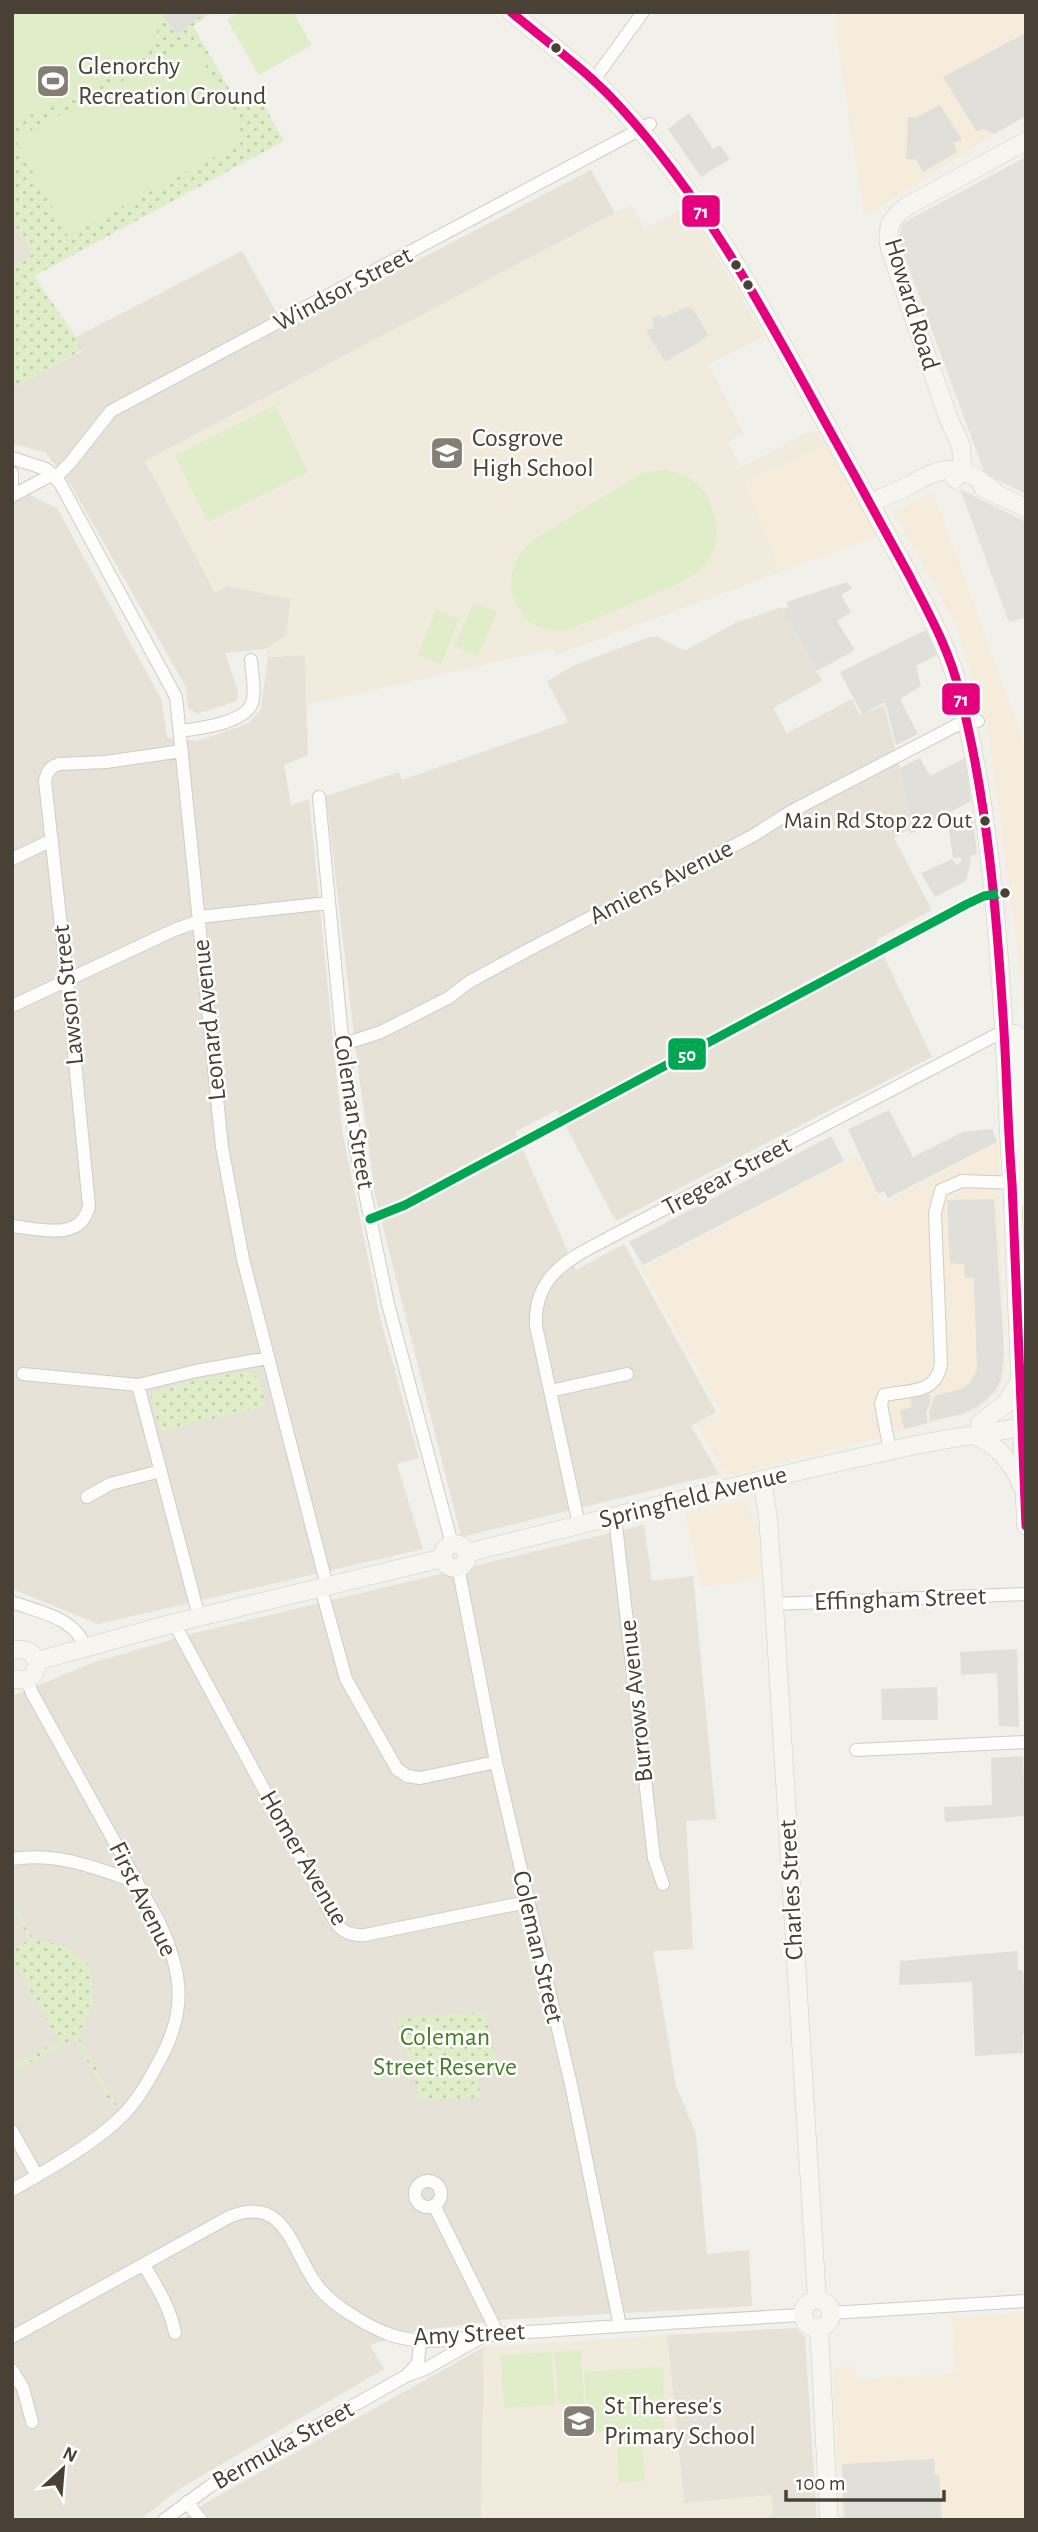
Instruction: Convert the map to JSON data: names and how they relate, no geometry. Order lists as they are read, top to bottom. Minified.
{"streets":{"street":["Windsor Street","Howard Road","Amiens Avenue","Lawson Street","Leonard Avenue","Coleman Street","Tregear Street","Springfield Avenue","Effingham Street","Burrows Avenue","Homer Avenue","Charles Street","First Avenue","Amy Street","Bermuka Street"]},"crossings":[["Windsor Street","Leonard Avenue"],["Amiens Avenue","Coleman Street"],["Lawson Street","Leonard Avenue"],["Leonard Avenue","Coleman Street"],["Leonard Avenue","Springfield Avenue"],["Coleman Street","Springfield Avenue"],["Coleman Street","Homer Avenue"],["Coleman Street","Amy Street"],["Tregear Street","Springfield Avenue"],["Springfield Avenue","Burrows Avenue"],["Springfield Avenue","Homer Avenue"],["Springfield Avenue","Charles Street"],["Effingham Street","Charles Street"],["Charles Street","Amy Street"],["Amy Street","Bermuka Street"]],"parks":["Coleman Street Reserve"],"places":{"sports":["Glenorchy Recreation Ground"],"school or university":["Cosgrove High School","St Therese's Primary School"],"other":["Main Rd Stop 22 Out"]},"lines":["transit line 71","transit line 50"],"scale_bar":"100 m","north":"top right"}
